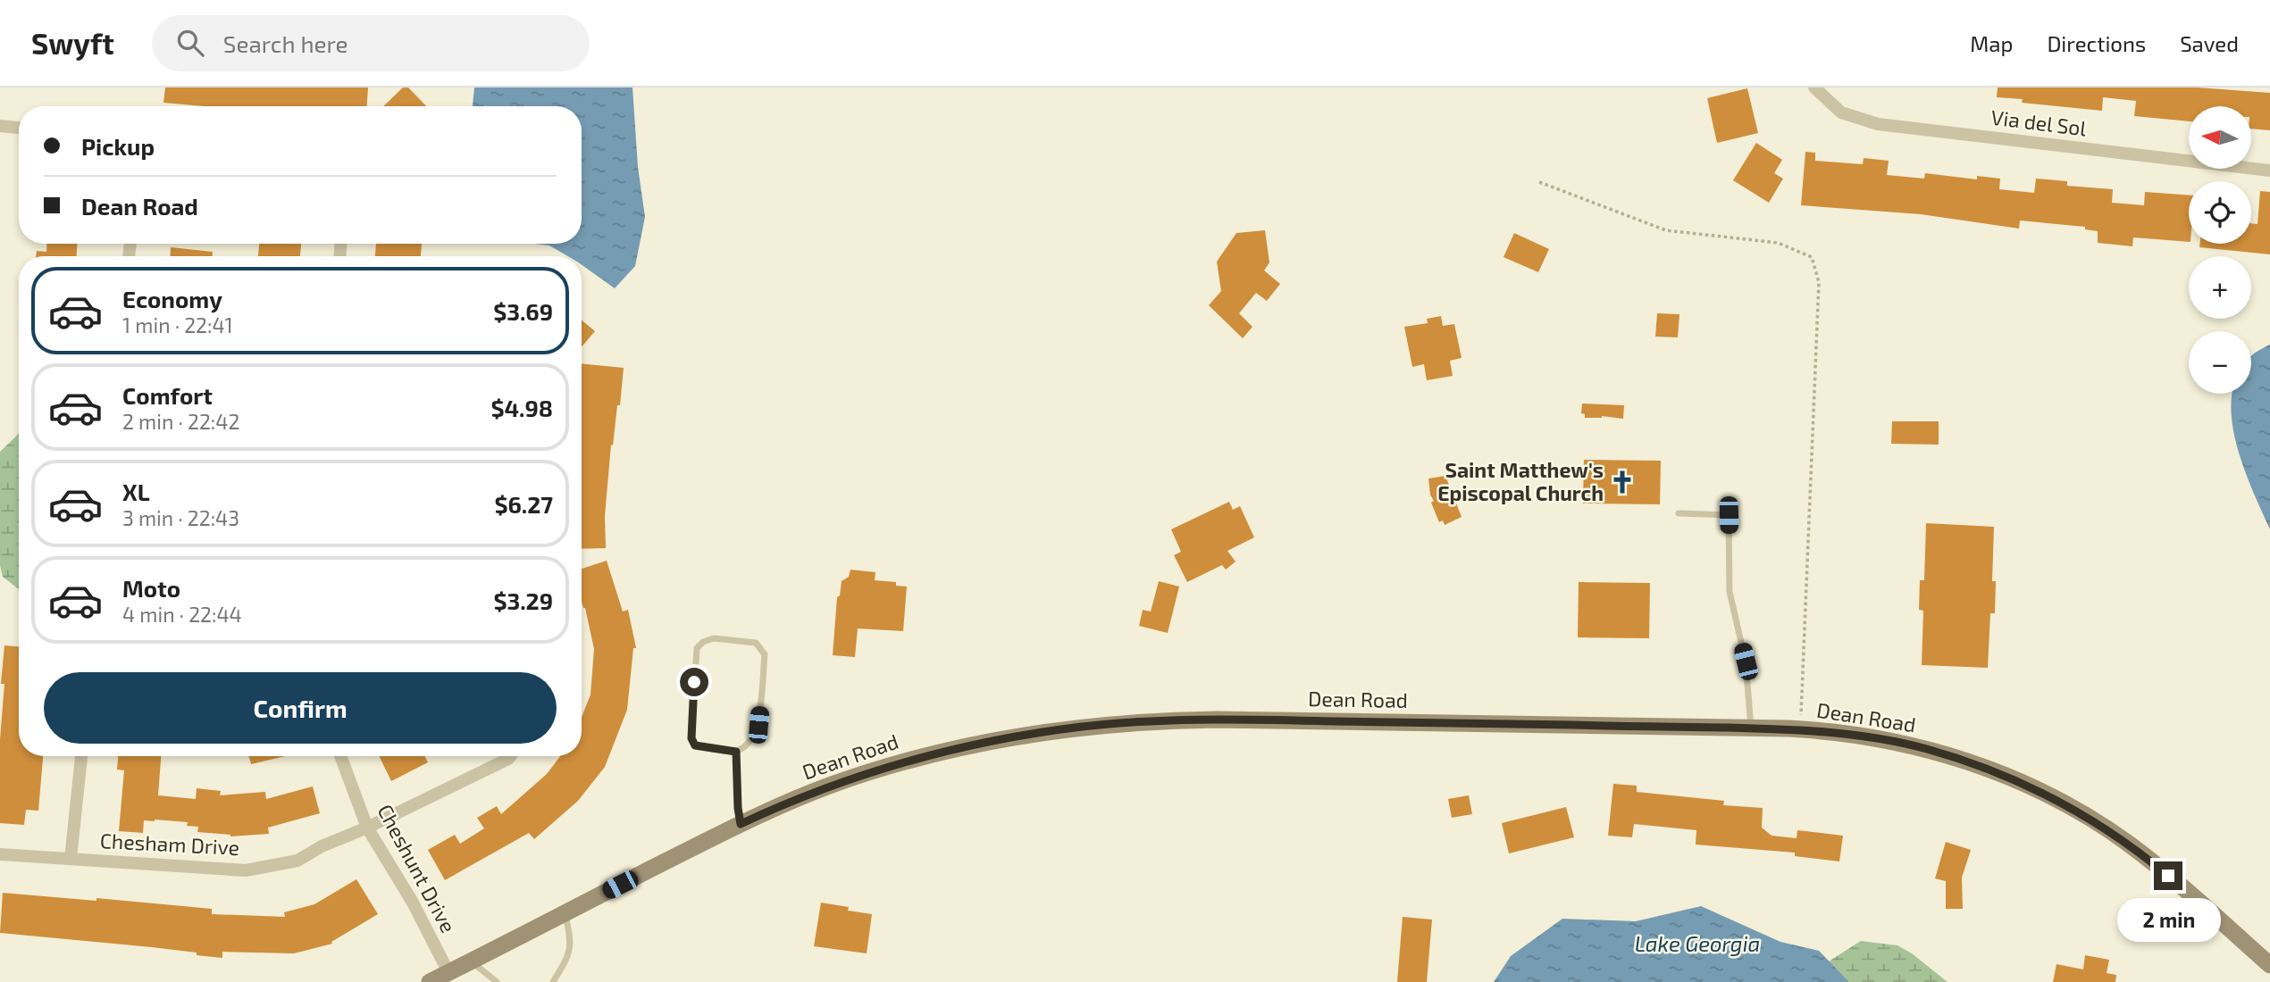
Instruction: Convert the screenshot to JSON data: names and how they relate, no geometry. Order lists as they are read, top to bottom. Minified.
{"streets":{"main road":["Dean Road"],"street":["Via del Sol","Chesham Drive","Cheshunt Drive"]},"crossings":[["Dean Road","Cheshunt Drive"],["Chesham Drive","Cheshunt Drive"]],"water":["Lake Georgia"],"places":{"church":["Saint Matthew's Episcopal Church"]},"north":"left","page":{"header":"Swyft","search":"Search here","nav":["Map","Directions","Saved"],"map_buttons":["+","−"],"banner":["Pickup","Dean Road"],"list":[{"name":"Economy","note":"1 min · 22:41","value":"$3.69"},{"name":"Comfort","note":"2 min · 22:42","value":"$4.98"},{"name":"XL","note":"3 min · 22:43","value":"$6.27"},{"name":"Moto","note":"4 min · 22:44","value":"$3.29"}],"buttons":"Confirm","bubble":"2 min"}}
